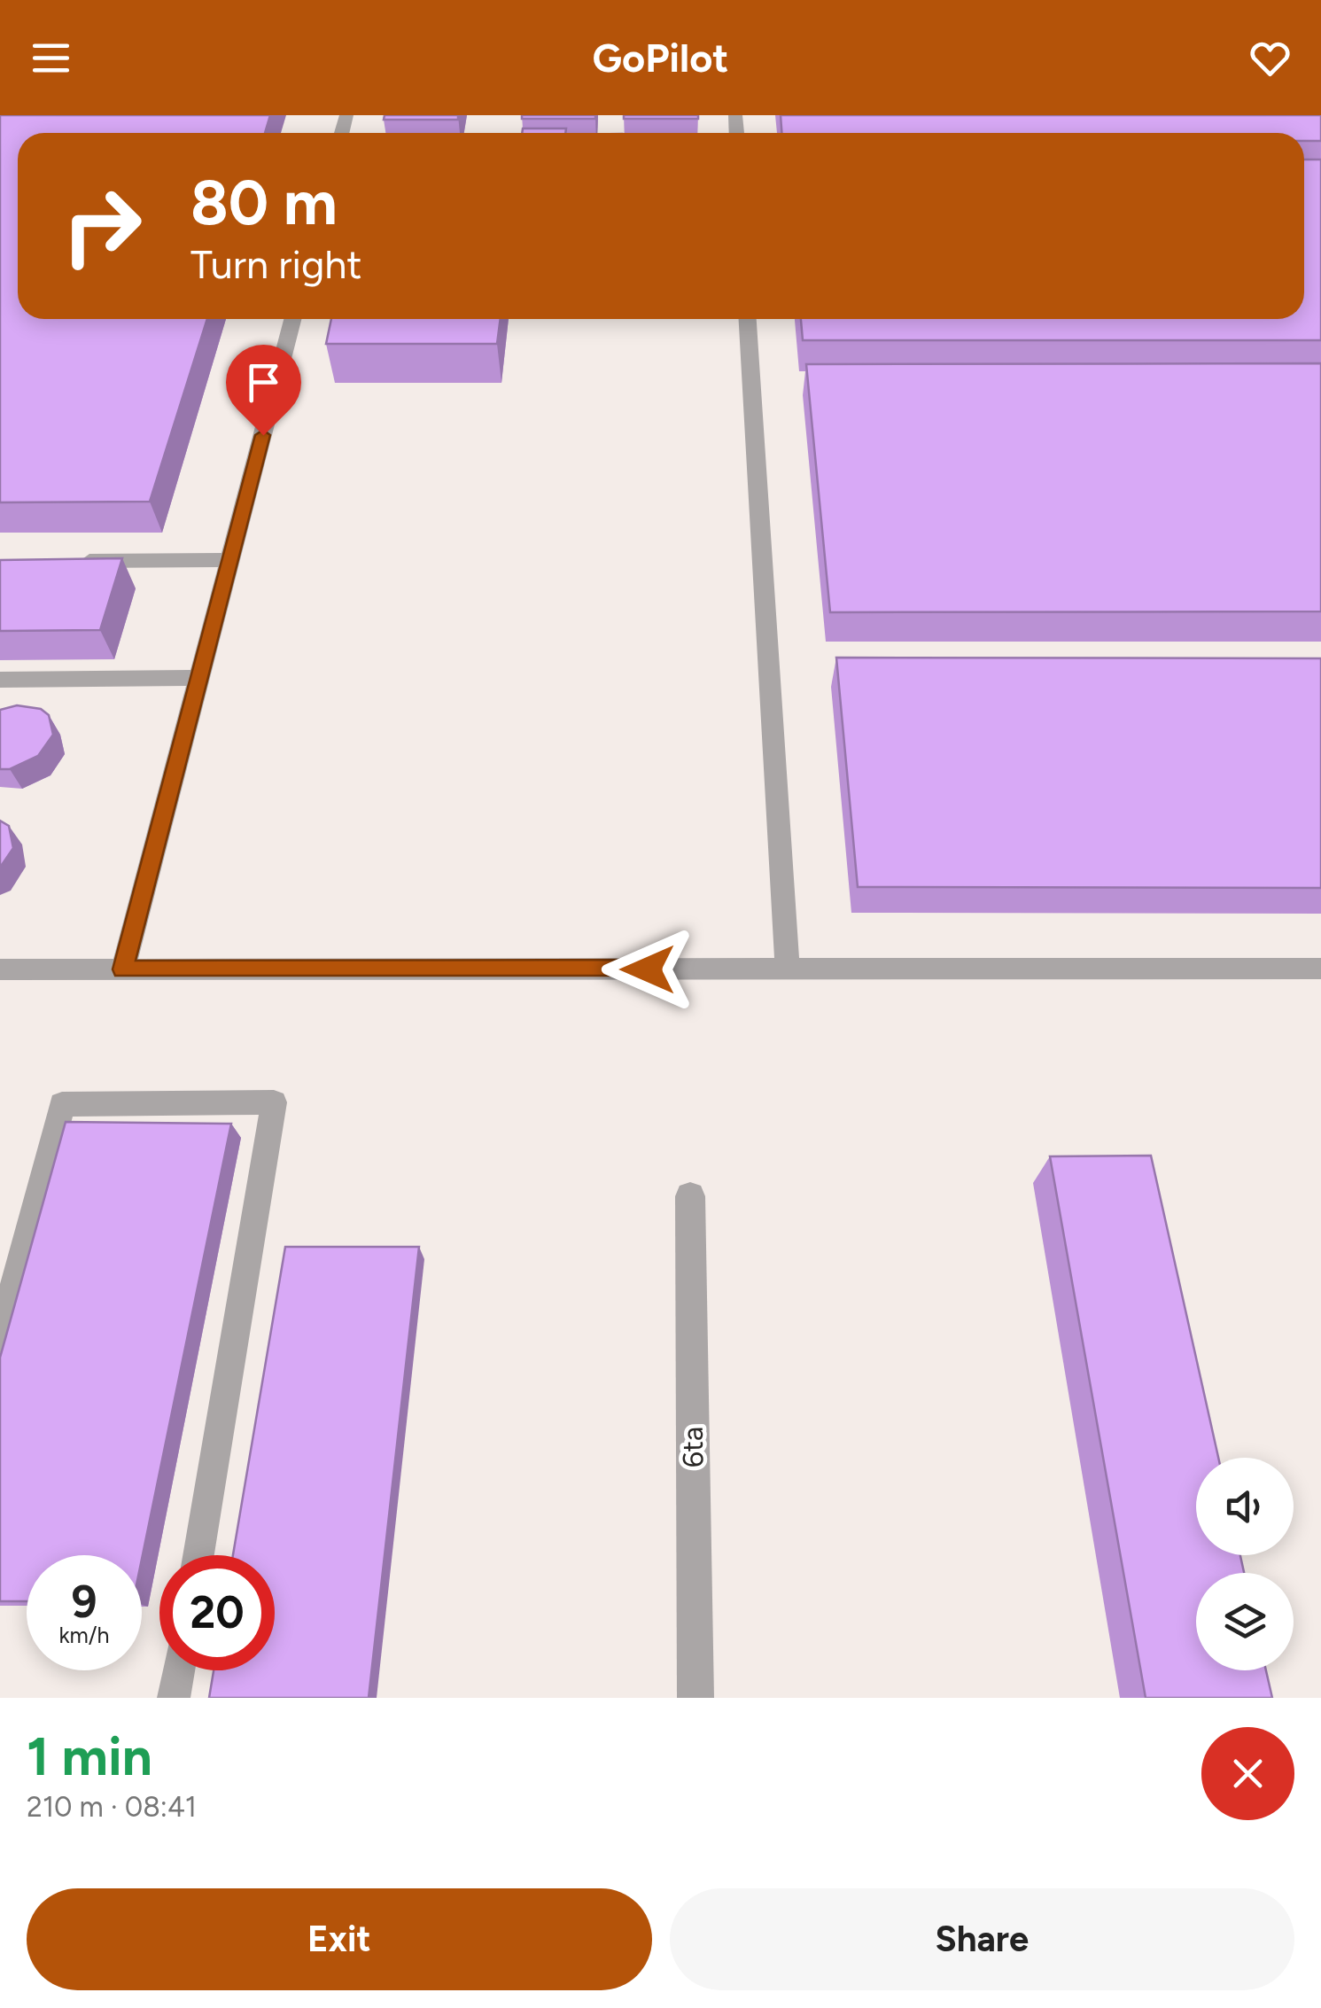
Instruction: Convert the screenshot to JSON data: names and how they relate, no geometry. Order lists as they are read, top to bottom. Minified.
{"streets":{"street":["6ta"]},"page":{"header":"GoPilot","turn":["80 m","Turn right"],"speed":"9 km/h","limit":"20","heading":["1 min","210 m · 08:41"],"buttons":["Exit","Share"]}}
